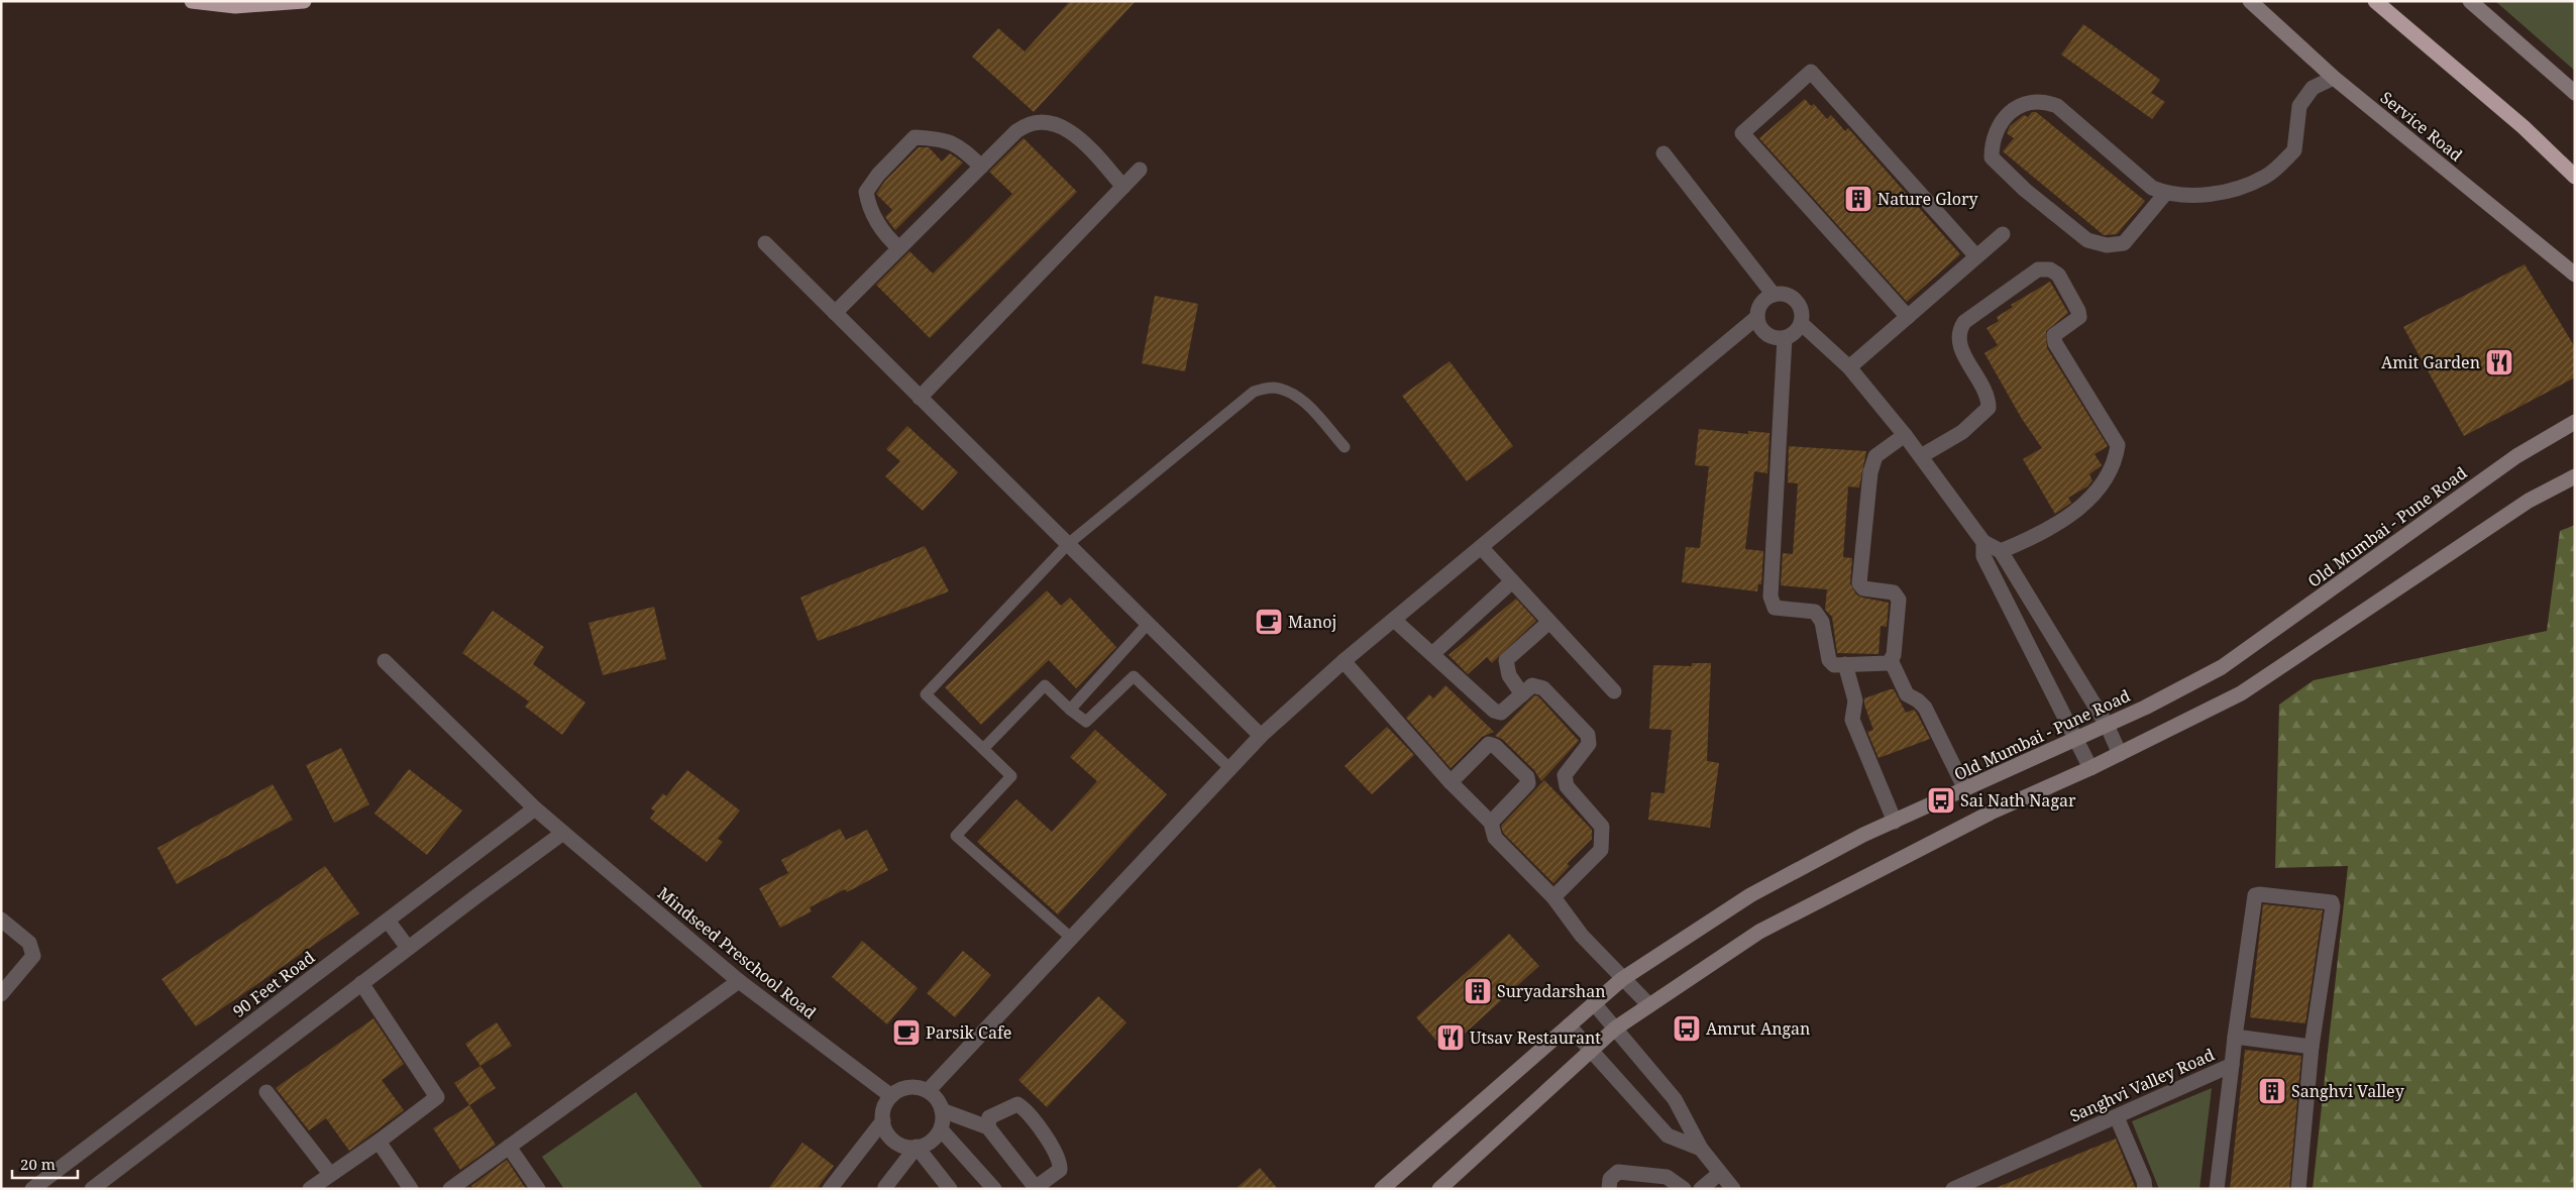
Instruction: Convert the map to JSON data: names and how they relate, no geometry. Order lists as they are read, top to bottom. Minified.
{"streets":{"main road":["Service Road","Old Mumbai - Pune Road"],"street":["Mindseed Preschool Road","90 Feet Road","Sanghvi Valley Road"]},"crossings":[["Mindseed Preschool Road","90 Feet Road"]],"places":{"building":["Nature Glory","Suryadarshan","Sanghvi Valley"],"restaurant":["Amit Garden","Utsav Restaurant"],"cafe":["Manoj","Parsik Cafe"],"bus stop":["Sai Nath Nagar","Amrut Angan"]},"scale_bar":"20 m"}
